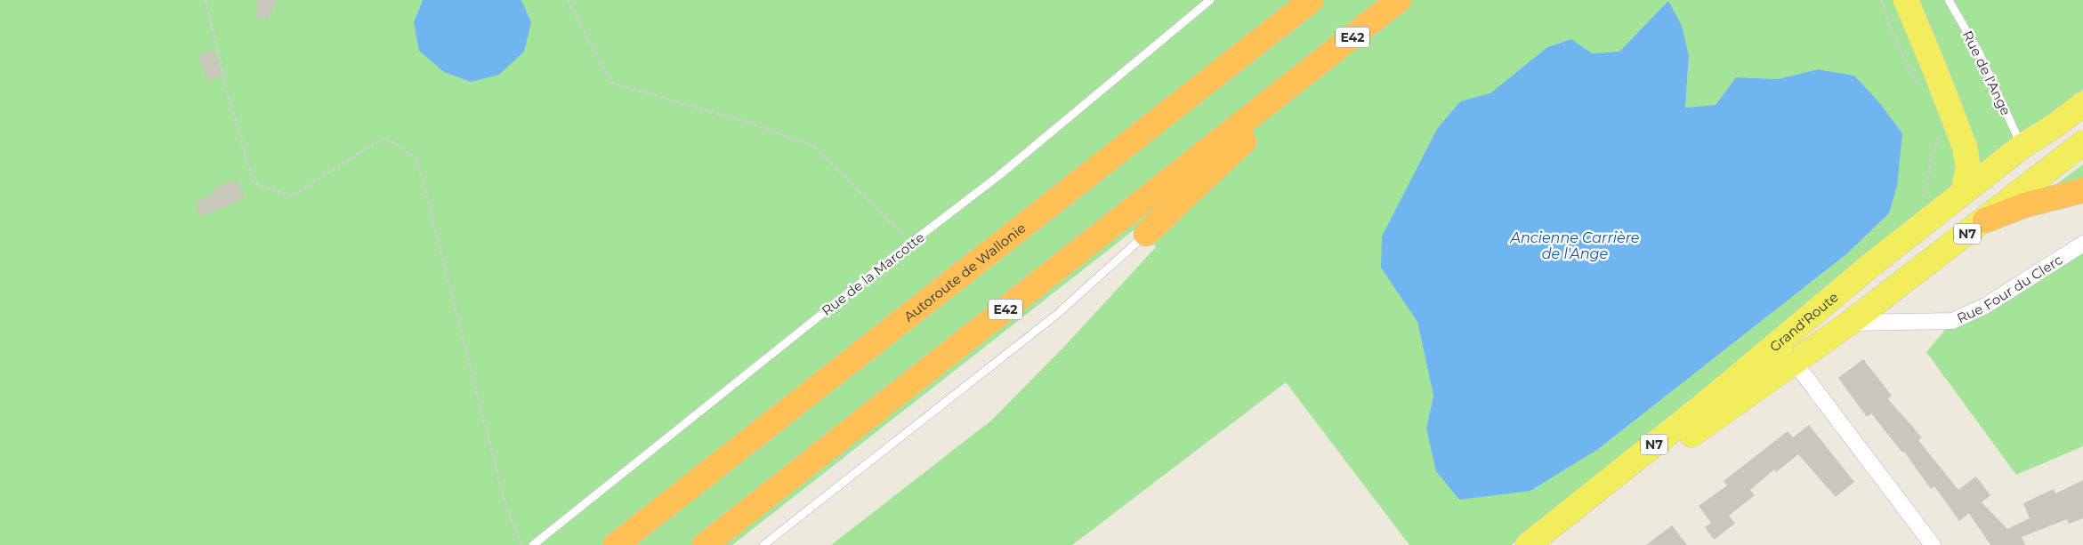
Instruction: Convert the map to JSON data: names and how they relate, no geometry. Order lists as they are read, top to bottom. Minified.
{"streets":{"highway":["E42","Autoroute de Wallonie"],"main road":["N7","Grand'Route"],"street":["Rue Four du Clerc"],"lane":["Rue de l'Ange","Rue de la Marcotte"]},"crossings":[["Rue de l'Ange","Grand'Route"],["Rue Four du Clerc","Grand'Route"]],"water":["Ancienne Carrière de l'Ange"]}
